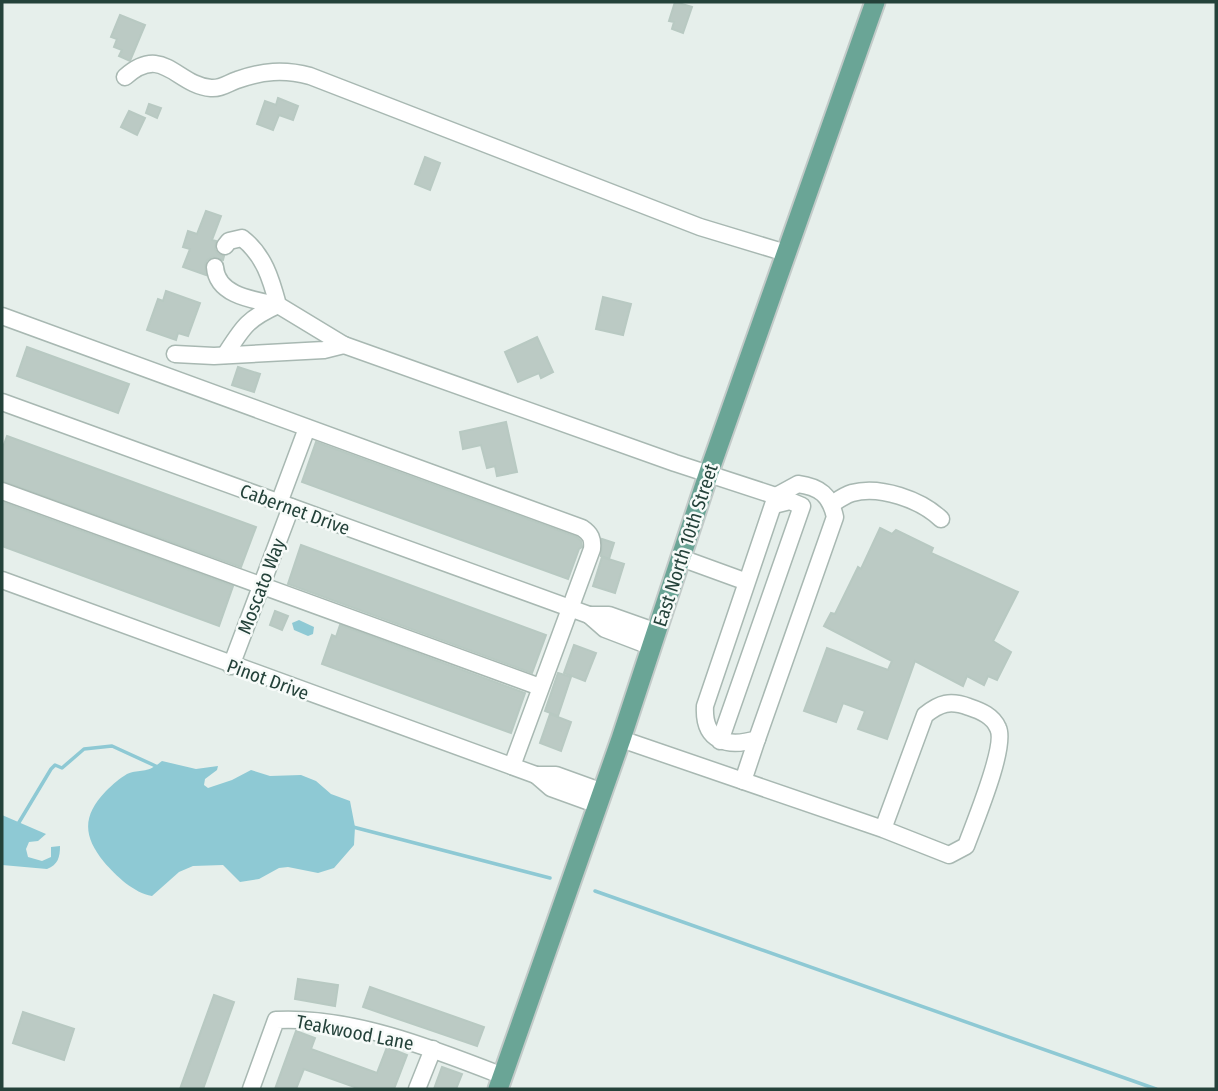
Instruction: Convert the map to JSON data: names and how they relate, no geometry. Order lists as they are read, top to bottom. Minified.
{"streets":{"main road":["East North 10th Street"],"street":["Cabernet Drive","Moscato Way","Pinot Drive","Teakwood Lane"]},"crossings":[["Cabernet Drive","East North 10th Street"],["Cabernet Drive","Moscato Way"],["East North 10th Street","Pinot Drive"],["East North 10th Street","Teakwood Lane"],["Moscato Way","Pinot Drive"]]}
